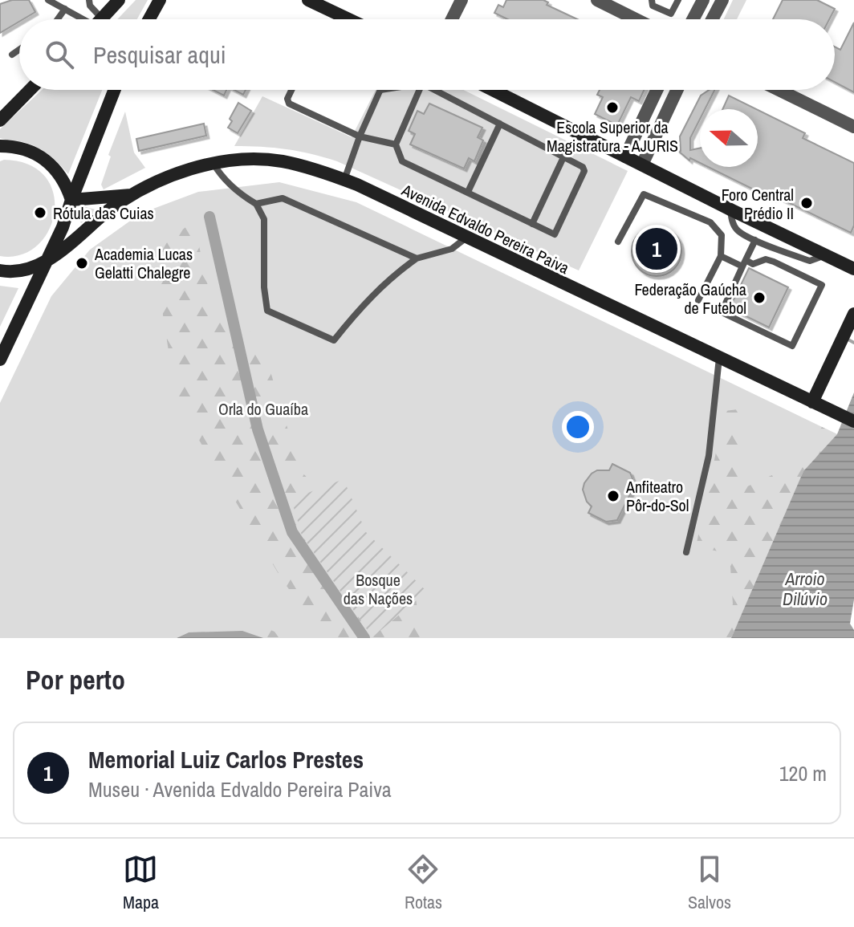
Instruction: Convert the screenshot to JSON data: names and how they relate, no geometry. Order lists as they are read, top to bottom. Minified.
{"streets":{"main road":["Avenida Edvaldo Pereira Paiva"]},"water":["Arroio Dilúvio"],"parks":["Orla do Guaíba","Bosque das Nações"],"places":["Escola Superior da Magistratura - AJURIS","Foro Central Prédio II","Rótula das Cuias","Academia Lucas Gelatti Chalegre","Federação Gaúcha de Futebol","Anfiteatro Pôr-do-Sol"],"north":"left","page":{"search":"Pesquisar aqui","pins":"1","heading":"Por perto","list":[{"mark":"1","name":"Memorial Luiz Carlos Prestes","note":"Museu · Avenida Edvaldo Pereira Paiva","value":"120 m"}],"nav":["Mapa","Rotas","Salvos"]}}
